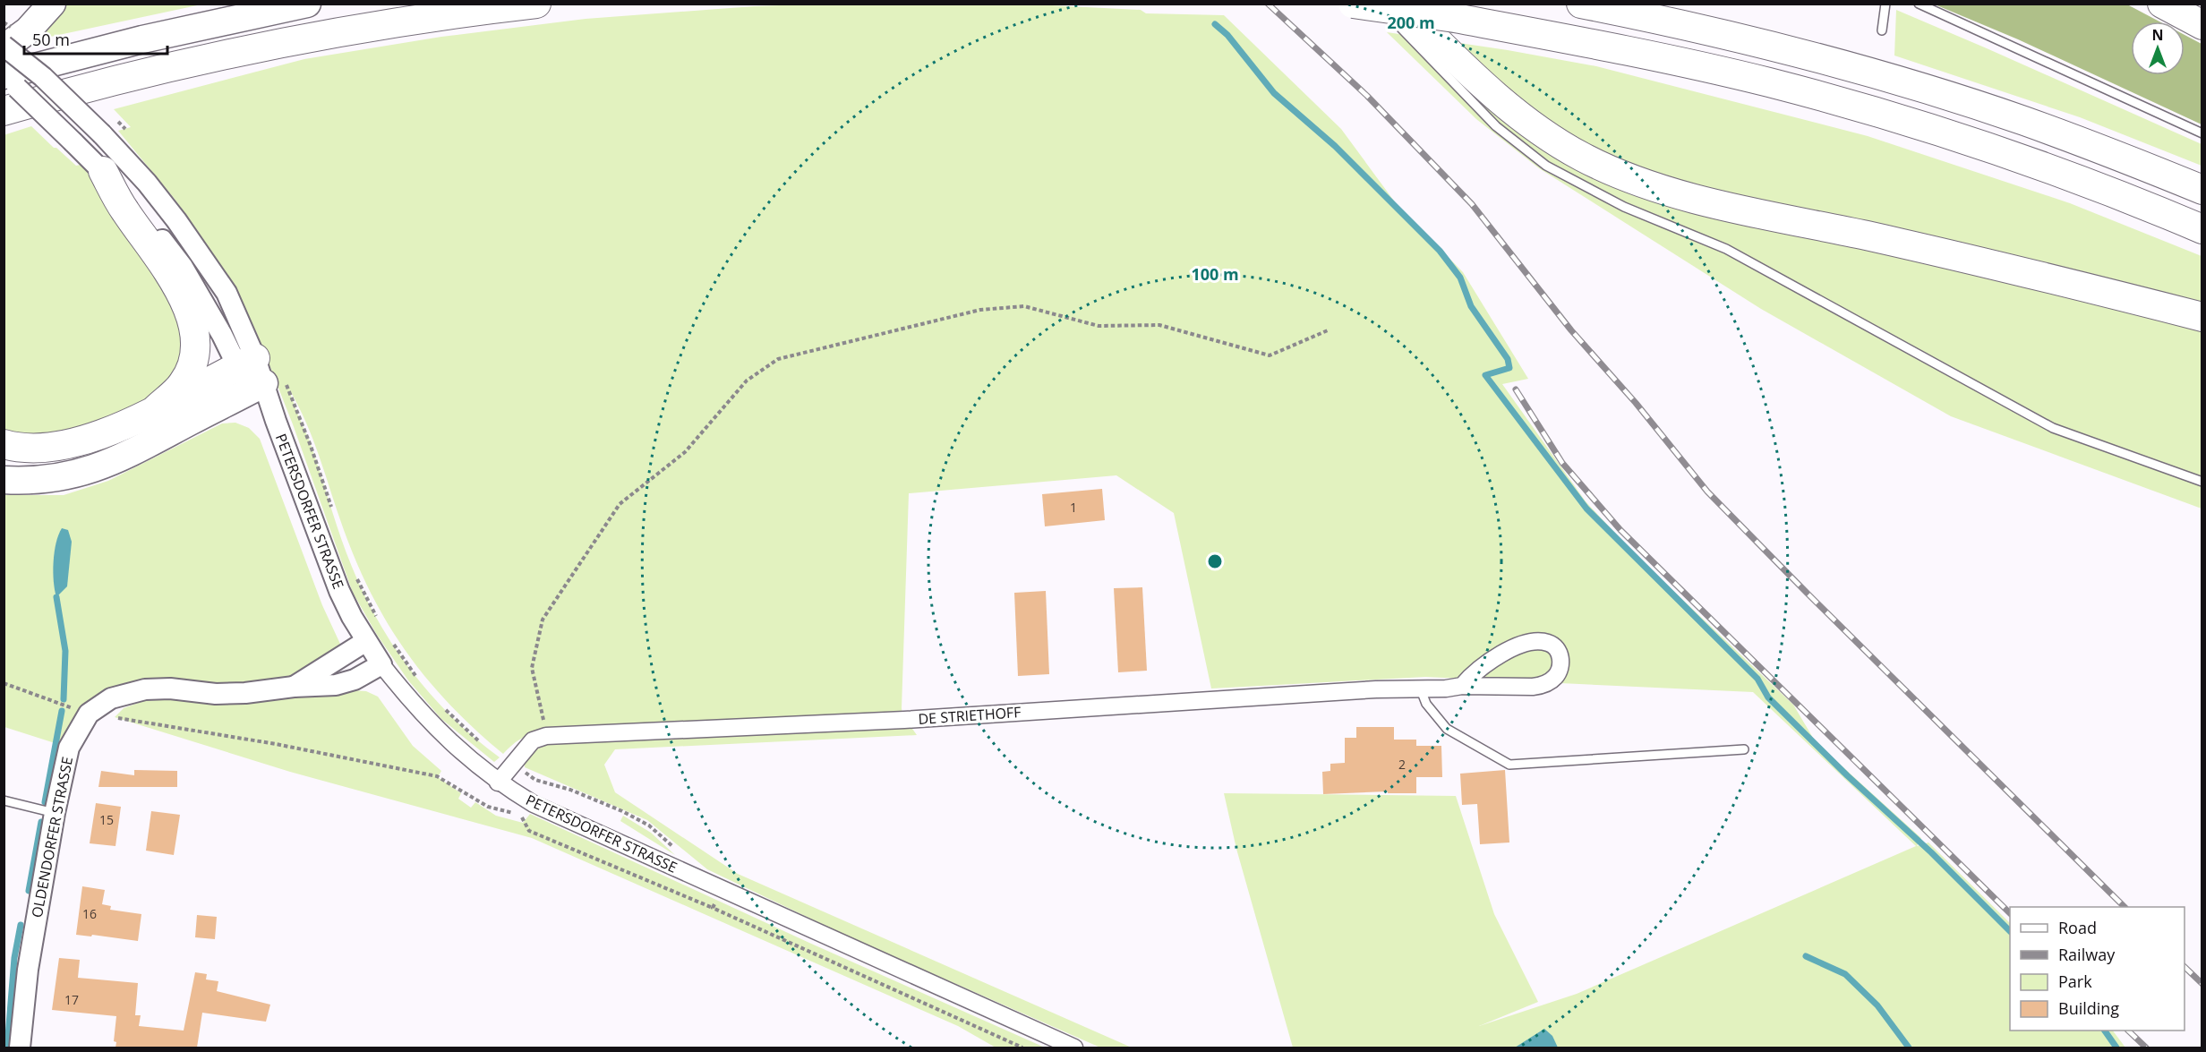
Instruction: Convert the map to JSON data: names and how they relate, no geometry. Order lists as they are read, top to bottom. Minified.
{"streets":{"street":["PETERSDORFER STRASSE","DE STRIETHOFF","OLDENDORFER STRASSE"]},"crossings":[["PETERSDORFER STRASSE","DE STRIETHOFF"],["PETERSDORFER STRASSE","OLDENDORFER STRASSE"]],"house_numbers":["1","2","15","16","17"],"legend":["Road","Railway","Park","Building"],"scale_bar":"50 m","north":"top","rings":["200 m","100 m"]}
